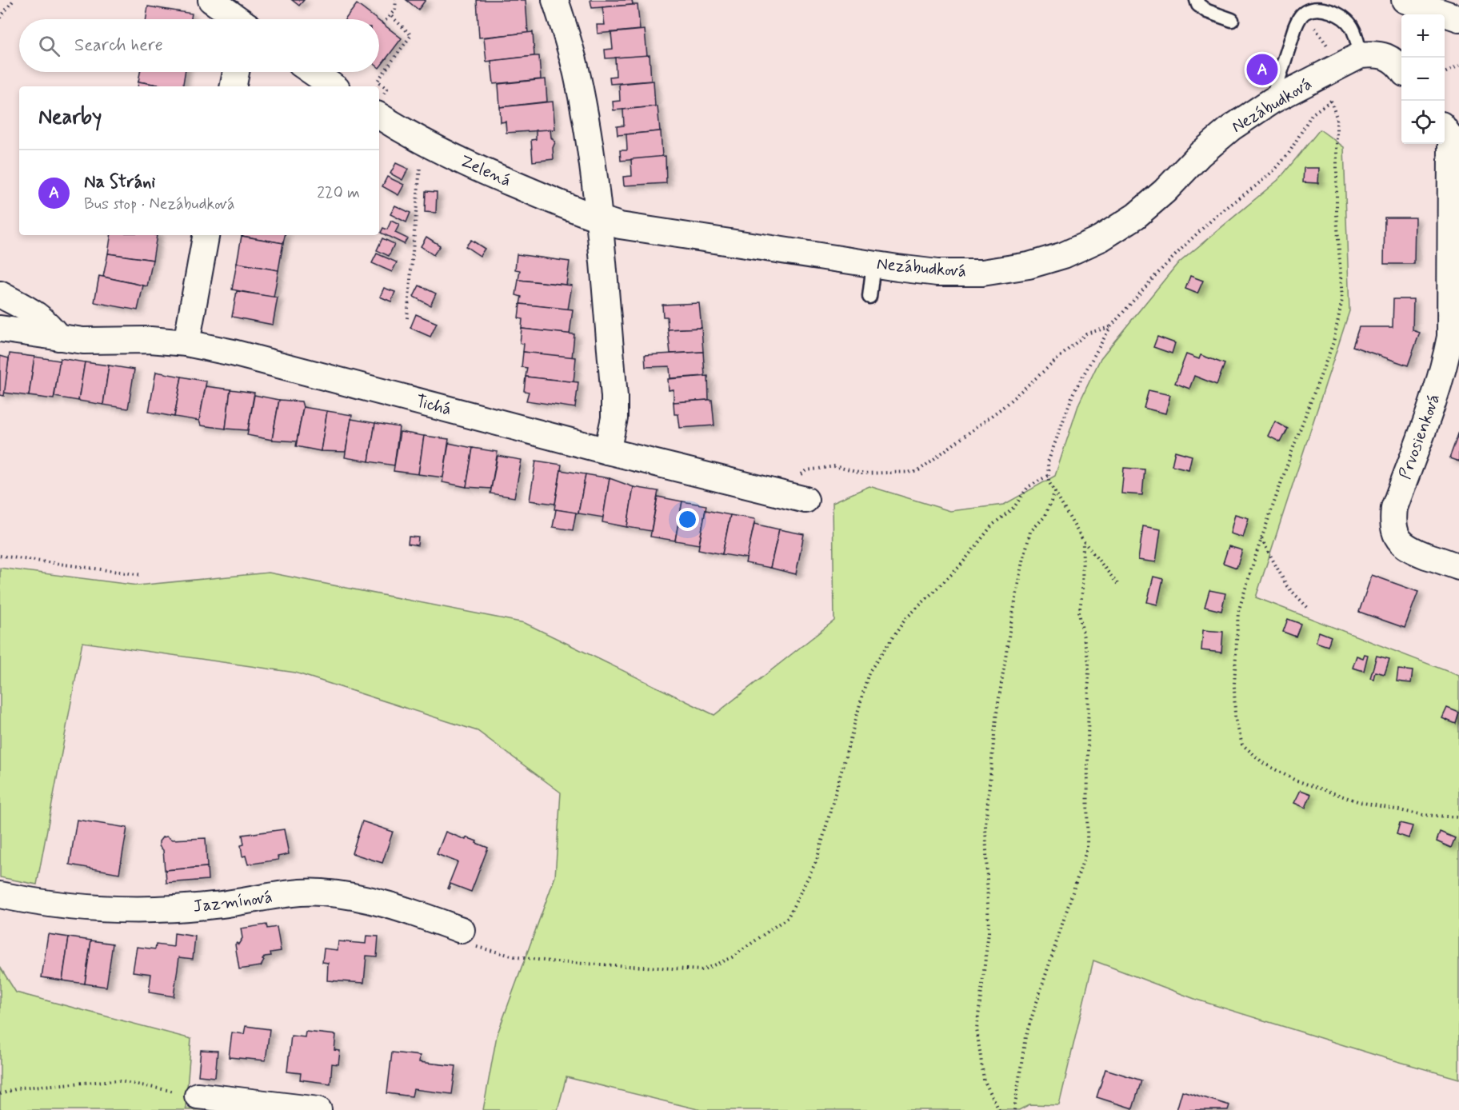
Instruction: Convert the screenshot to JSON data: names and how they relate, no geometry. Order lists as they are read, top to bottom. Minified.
{"streets":{"street":["Nezábudková","Zelená","Tichá","Prvosienková","Jazmínová"]},"crossings":[["Nezábudková","Zelená"]],"page":{"map_buttons":["+","−"],"search":"Search here","pins":"A","heading":"Nearby","list":[{"mark":"A","name":"Na Stráni","note":"Bus stop · Nezábudková","value":"220 m"}]}}
